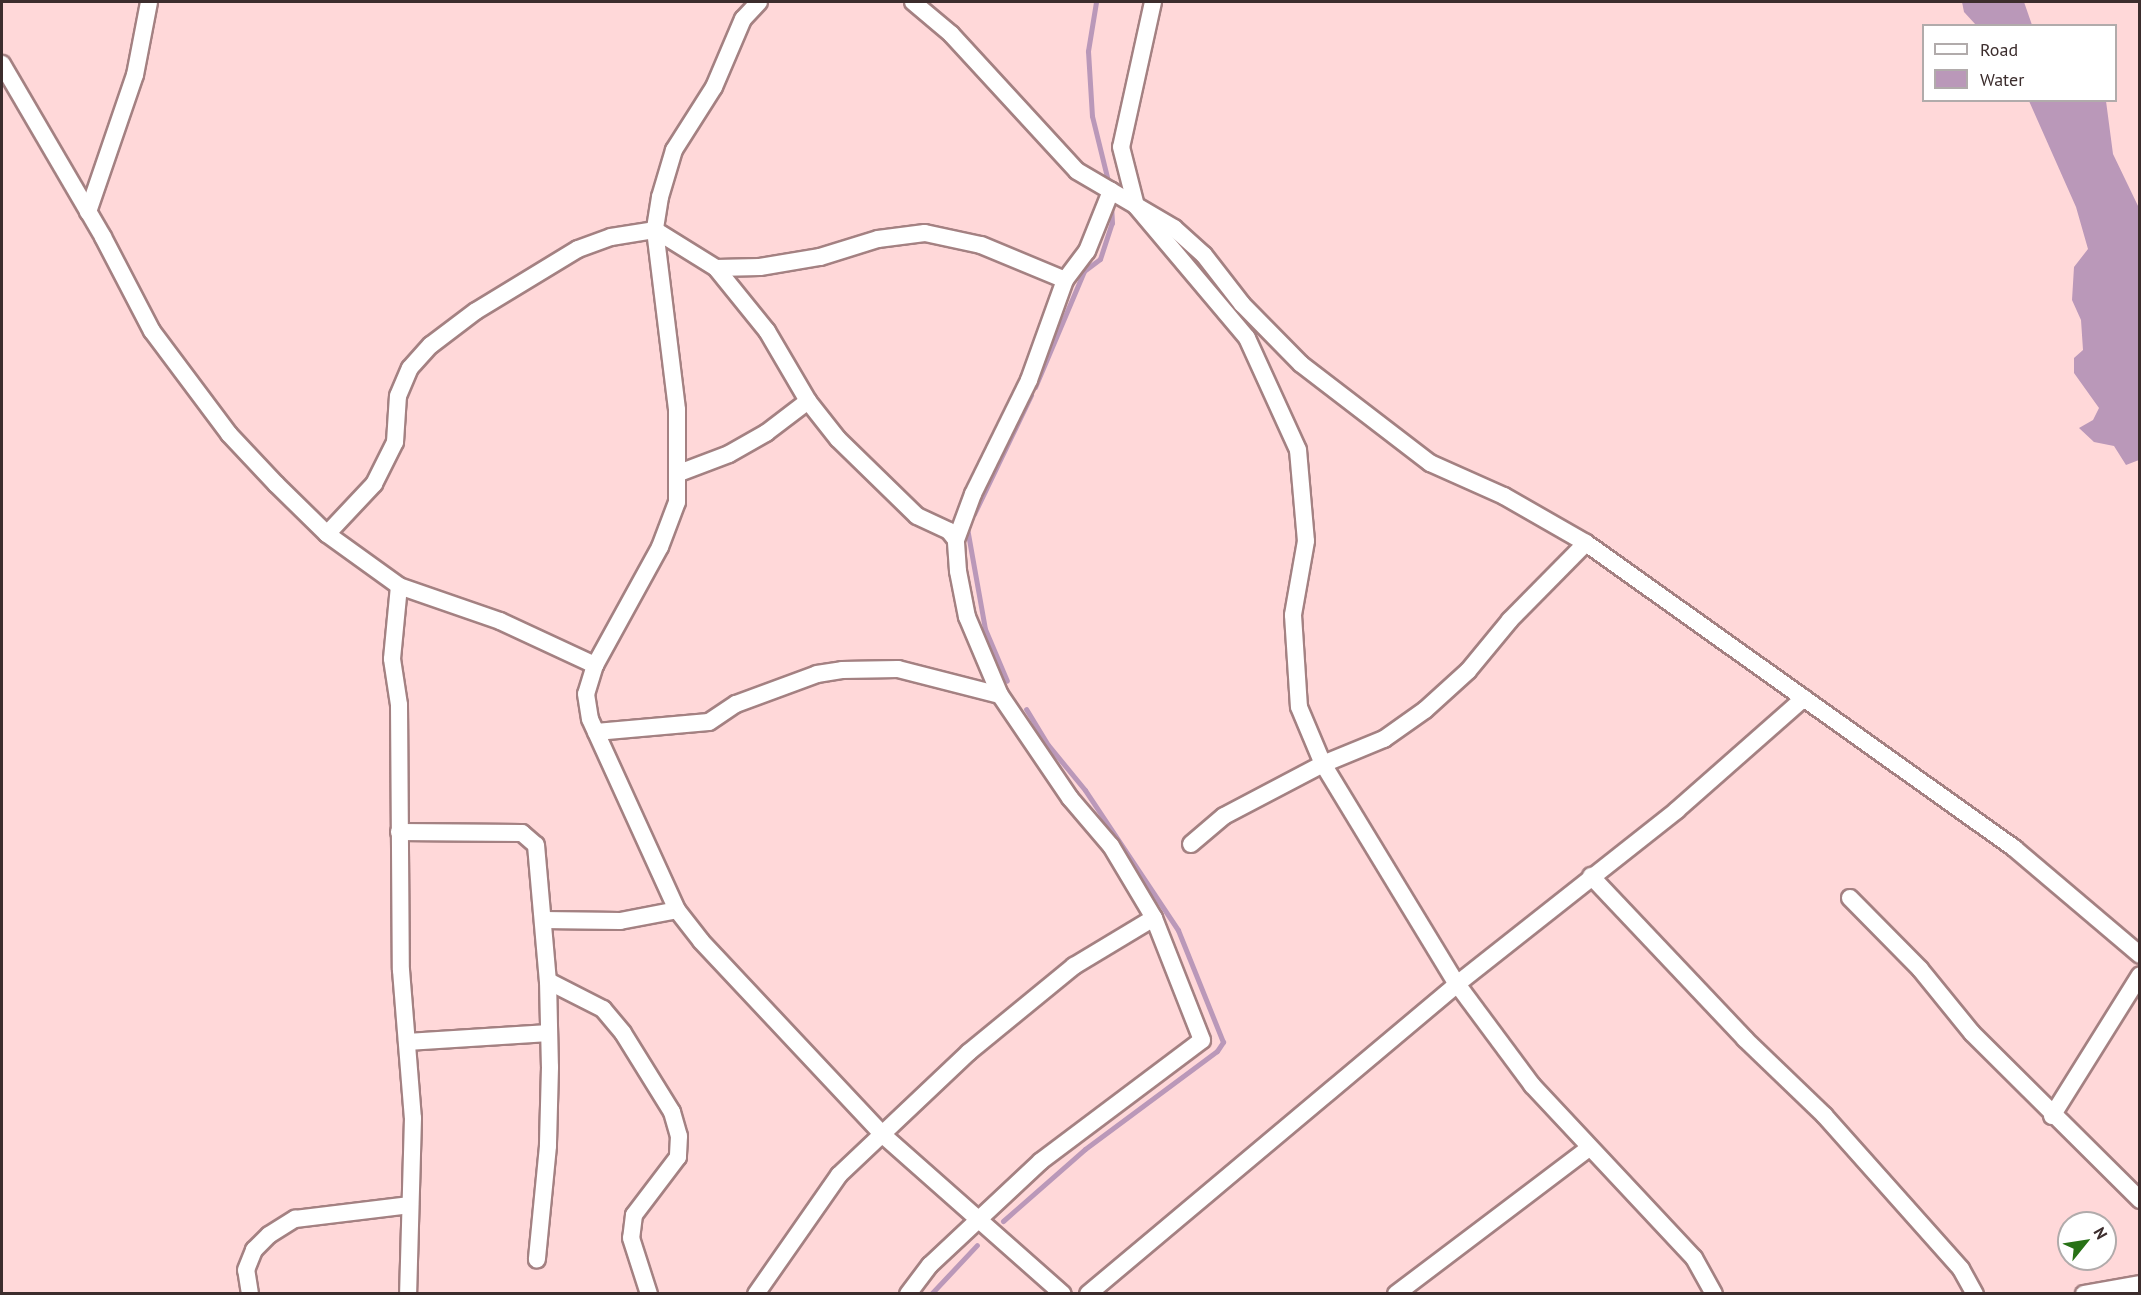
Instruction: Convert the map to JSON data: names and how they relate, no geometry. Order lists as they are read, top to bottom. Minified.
{"legend":["Road","Water"],"north":"top right"}
